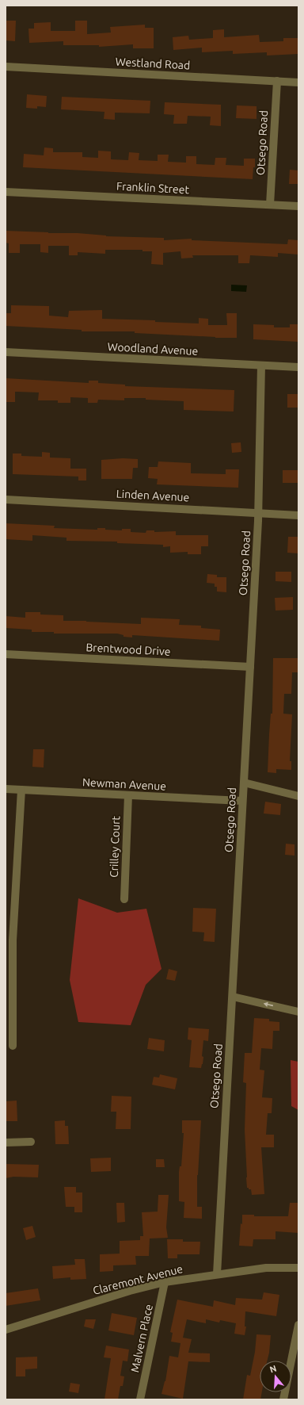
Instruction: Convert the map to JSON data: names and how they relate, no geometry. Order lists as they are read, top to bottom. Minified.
{"streets":{"street":["Westland Road","Otsego Road","Franklin Street","Woodland Avenue","Linden Avenue","Brentwood Drive","Newman Avenue","Crilley Court","Claremont Avenue","Malvern Place"]},"crossings":[["Westland Road","Otsego Road"],["Otsego Road","Franklin Street"],["Otsego Road","Woodland Avenue"],["Otsego Road","Linden Avenue"],["Otsego Road","Brentwood Drive"],["Otsego Road","Newman Avenue"],["Otsego Road","Claremont Avenue"],["Newman Avenue","Crilley Court"],["Claremont Avenue","Malvern Place"]],"north":"top"}
